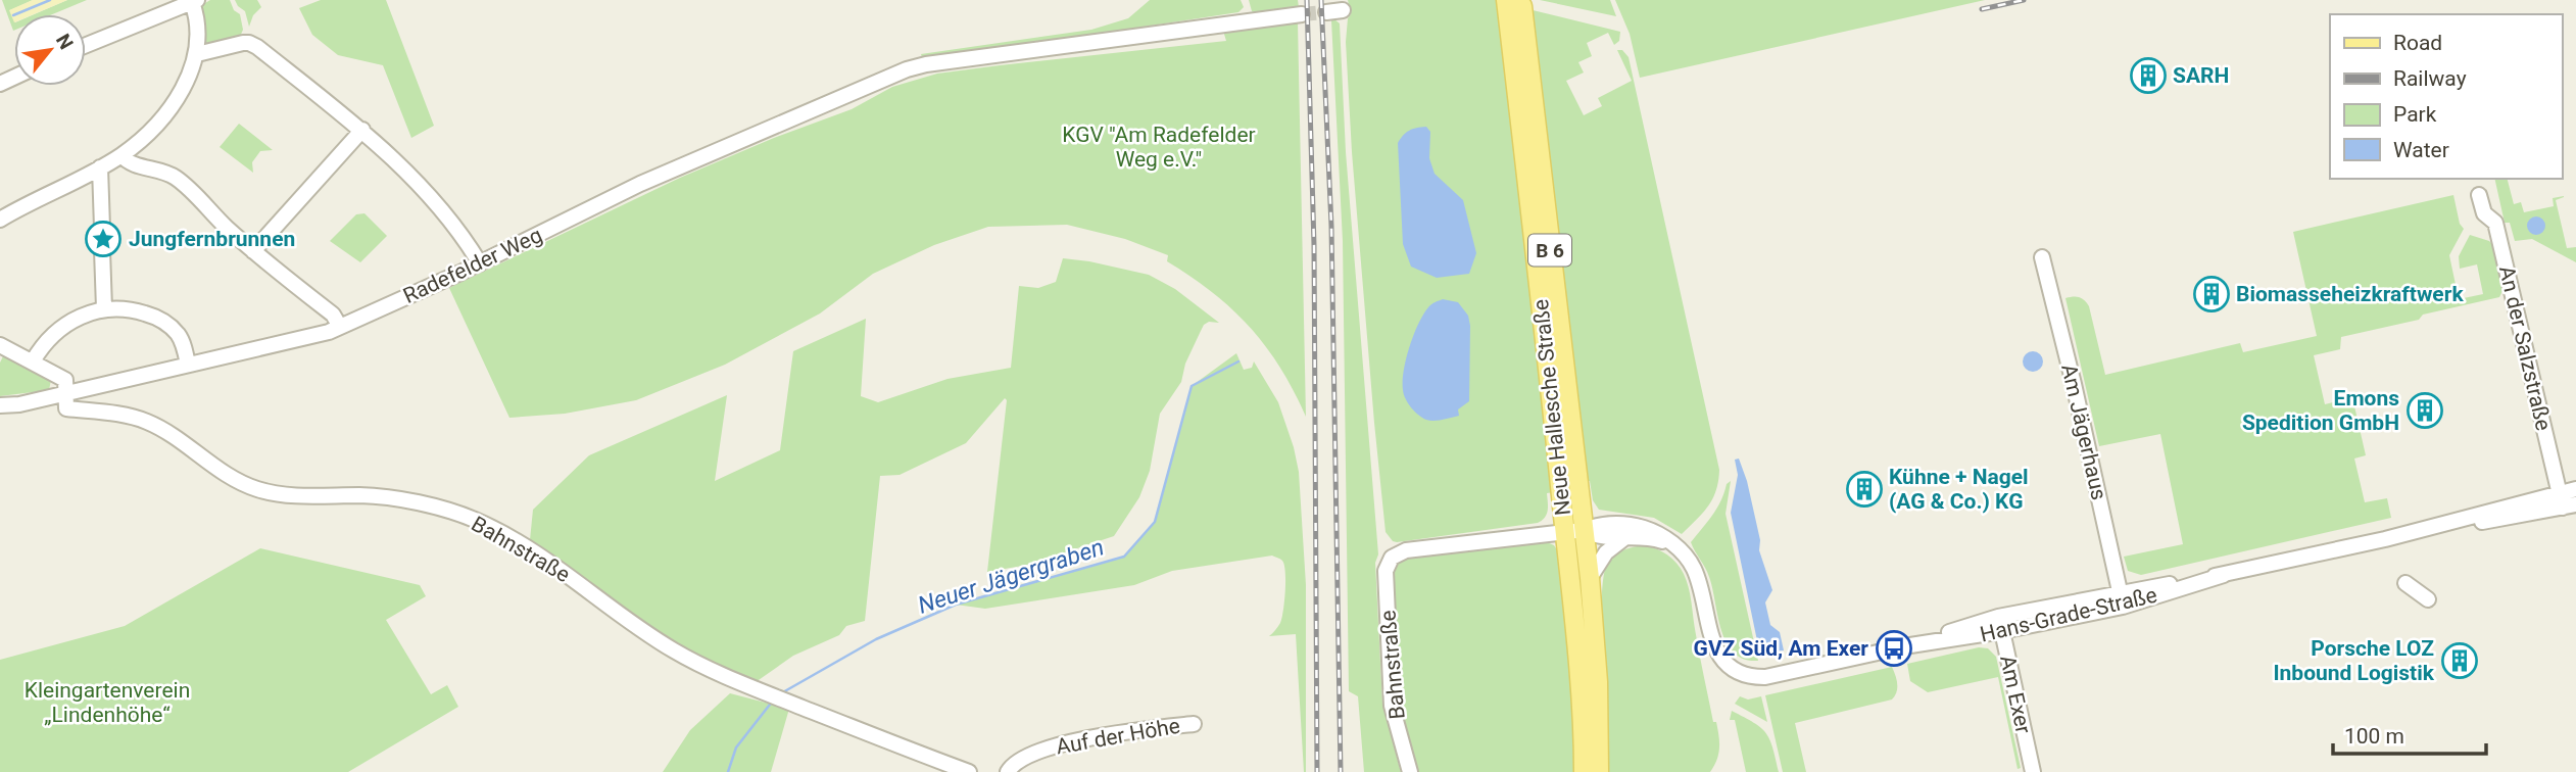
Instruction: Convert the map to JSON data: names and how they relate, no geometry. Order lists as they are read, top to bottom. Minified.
{"streets":{"main road":["B 6","Neue Hallesche Straße"],"street":["Radefelder Weg","An der Salzstraße","Am Jägerhaus","Bahnstraße","Hans-Grade-Straße","Am Exer","Auf der Höhe"]},"crossings":[["Radefelder Weg","Bahnstraße"],["An der Salzstraße","Hans-Grade-Straße"],["Neue Hallesche Straße","Hans-Grade-Straße"],["Am Jägerhaus","Hans-Grade-Straße"],["Bahnstraße","Hans-Grade-Straße"],["Hans-Grade-Straße","Am Exer"]],"water":["Neuer Jägergraben"],"parks":["KGV \"Am Radefelder Weg e.V.\"","Kleingartenverein „Lindenhöhe“"],"places":{"building":["SARH","Biomasseheizkraftwerk","Emons Spedition GmbH","Kühne + Nagel (AG & Co.) KG","Porsche LOZ Inbound Logistik"],"place":["Jungfernbrunnen"],"bus stop":["GVZ Süd, Am Exer"]},"legend":["Road","Railway","Park","Water"],"scale_bar":"100 m","north":"top right"}
